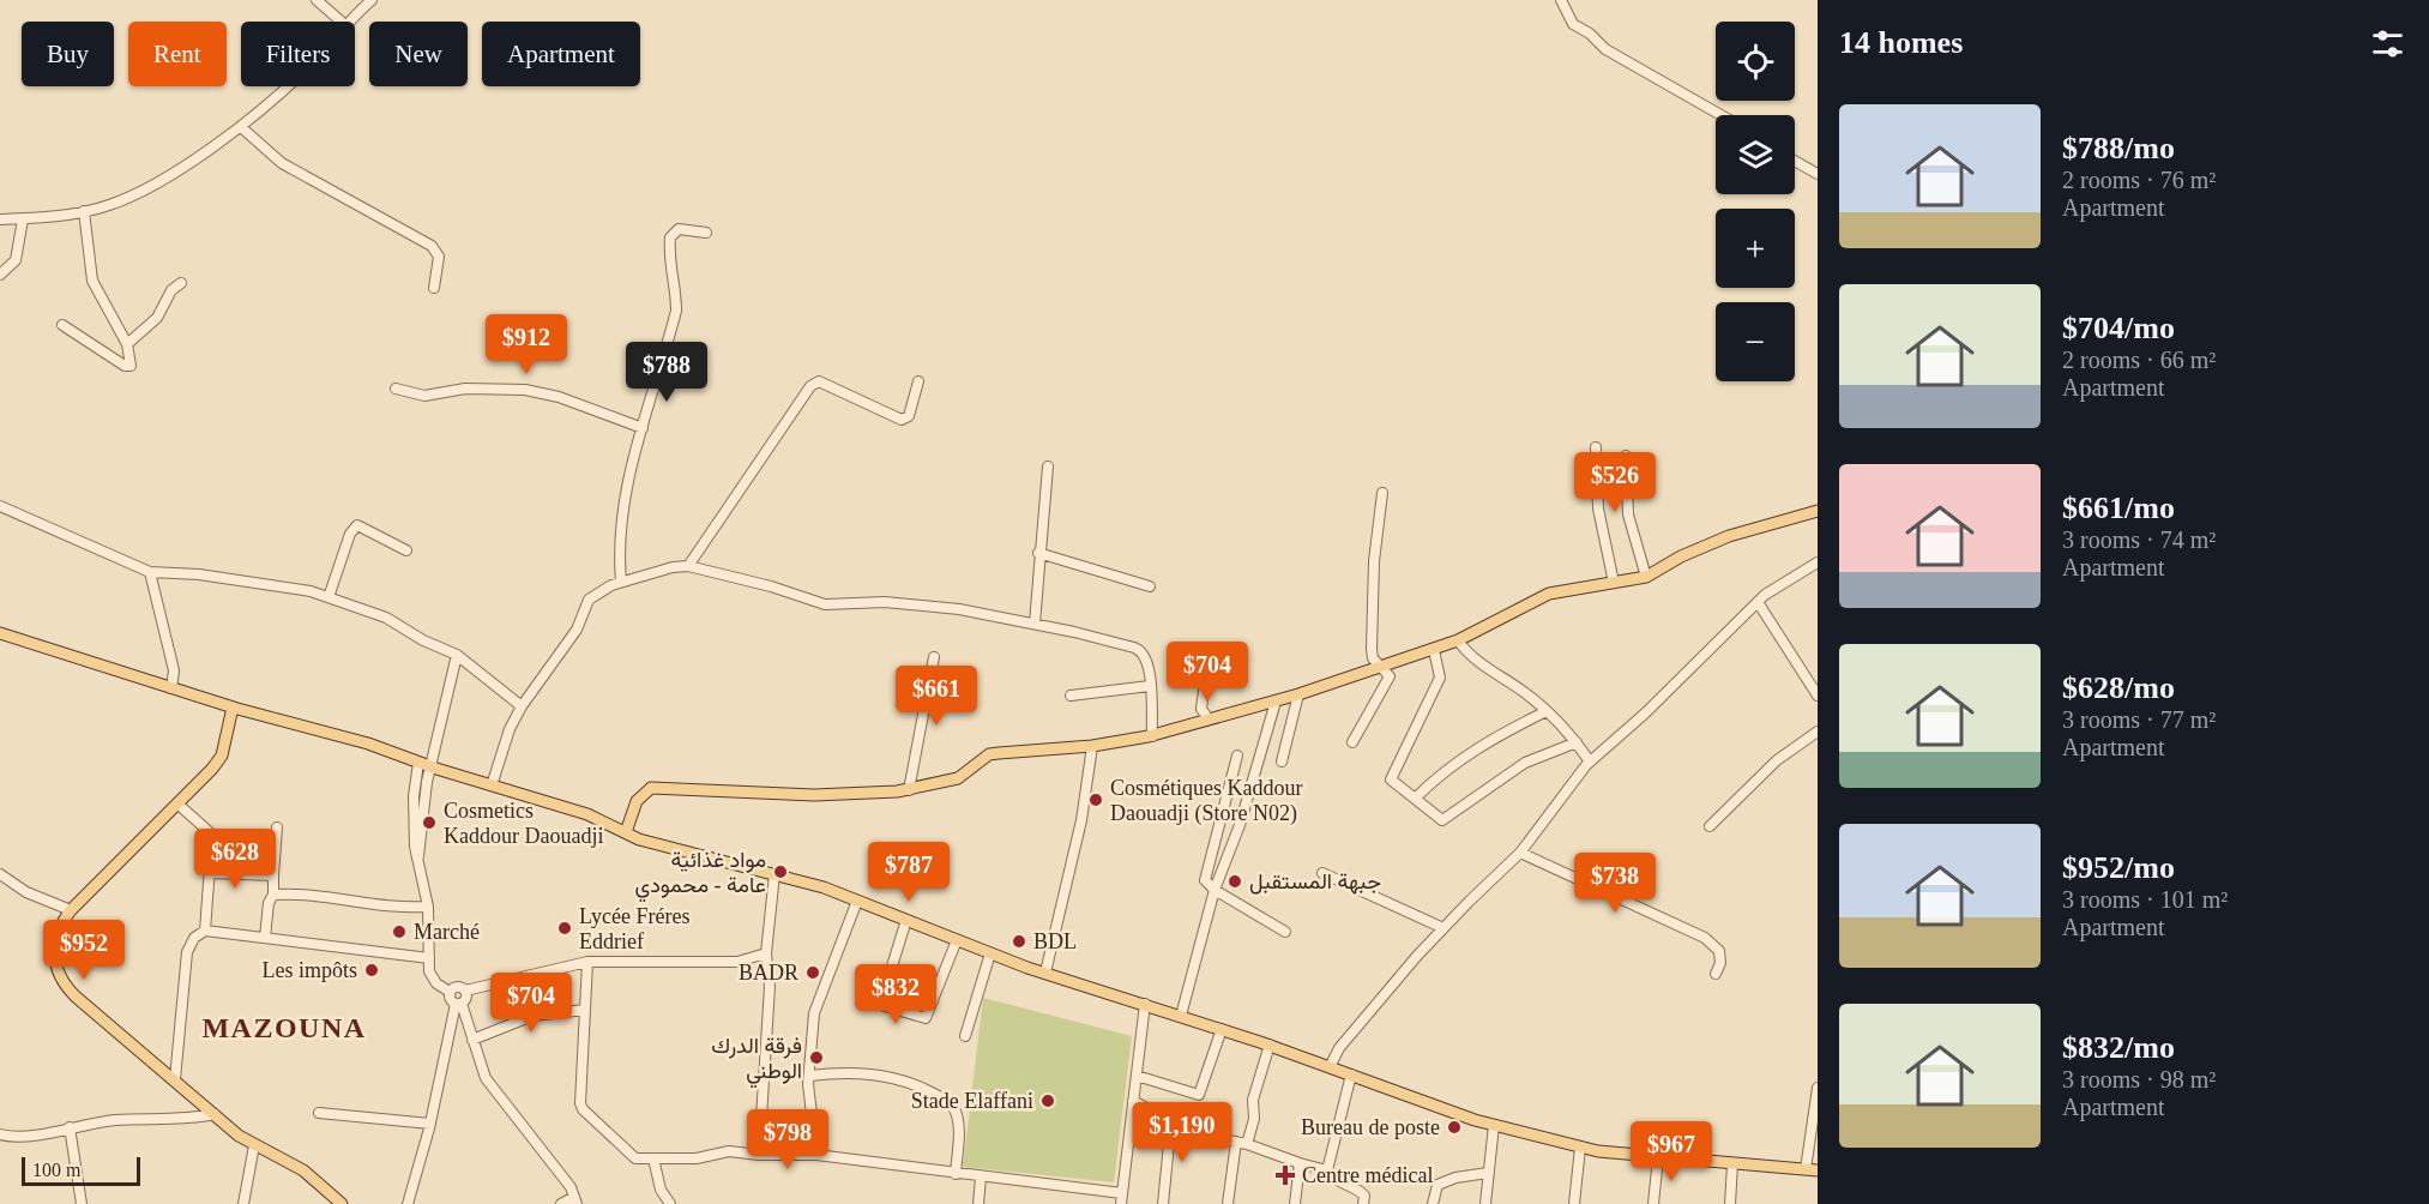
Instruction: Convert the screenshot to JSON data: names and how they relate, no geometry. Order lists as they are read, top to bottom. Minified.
{"districts":["MAZOUNA"],"places":{"other":["Cosmétiques Kaddour Daouadji (Store N02)","Cosmetics Kaddour Daouadji","مواد غذائية عامة - محمودي","جبهة المستقبل","Lycée Fréres Eddrief","Marché","BDL","Les impôts","BADR","فرقة الدرك الوطني","Stade Elaffani","Bureau de poste"],"health":["Centre médical"]},"scale_bar":"100 m","page":{"heading":"14 homes","map_buttons":["+","−"],"chip":["Buy","Rent","Filters","New","Apartment"],"list":[{"name":"$788/mo","note":"2 rooms · 76 m² · Apartment"},{"name":"$704/mo","note":"2 rooms · 66 m² · Apartment"},{"name":"$661/mo","note":"3 rooms · 74 m² · Apartment"},{"name":"$628/mo","note":"3 rooms · 77 m² · Apartment"},{"name":"$952/mo","note":"3 rooms · 101 m² · Apartment"},{"name":"$832/mo","note":"3 rooms · 98 m² · Apartment"}],"price":["$912","$788","$526","$704","$661","$628","$787","$738","$952","$832","$704","$1,190","$798","$967"],"scale":"100 m"}}
